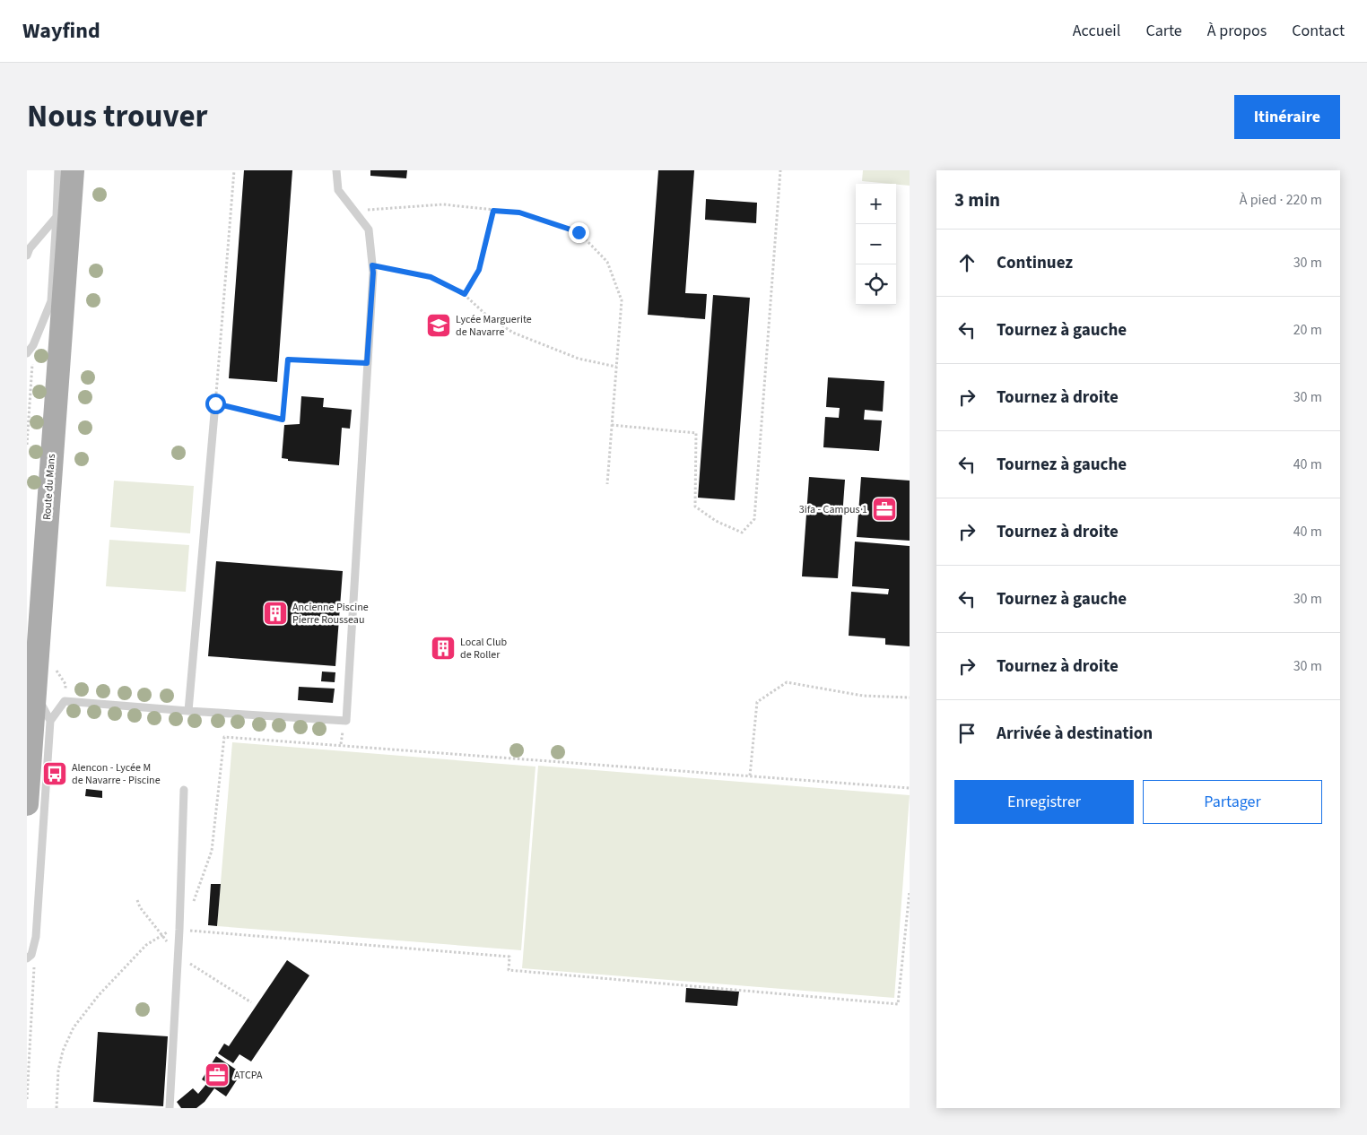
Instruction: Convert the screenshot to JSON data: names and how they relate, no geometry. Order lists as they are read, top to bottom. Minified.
{"streets":{"main road":["Route du Mans"]},"places":{"school or university":["Lycée Marguerite de Navarre"],"office":["3ifa - Campus 1","ATCPA"],"building":["Ancienne Piscine Pierre Rousseau","Local Club de Roller"],"bus stop":["Alencon - Lycée M de Navarre - Piscine"]},"page":{"header":"Wayfind","nav":["Accueil","Carte","À propos","Contact"],"title":"Nous trouver","buttons":["Itinéraire",["Enregistrer","Partager"]],"heading":["3 min","À pied · 220 m"],"map_buttons":["+","−"],"list":[["Continuez","30 m"],["Tournez à gauche","20 m"],["Tournez à droite","30 m"],["Tournez à gauche","40 m"],["Tournez à droite","40 m"],["Tournez à gauche","30 m"],["Tournez à droite","30 m"],"Arrivée à destination"]}}
